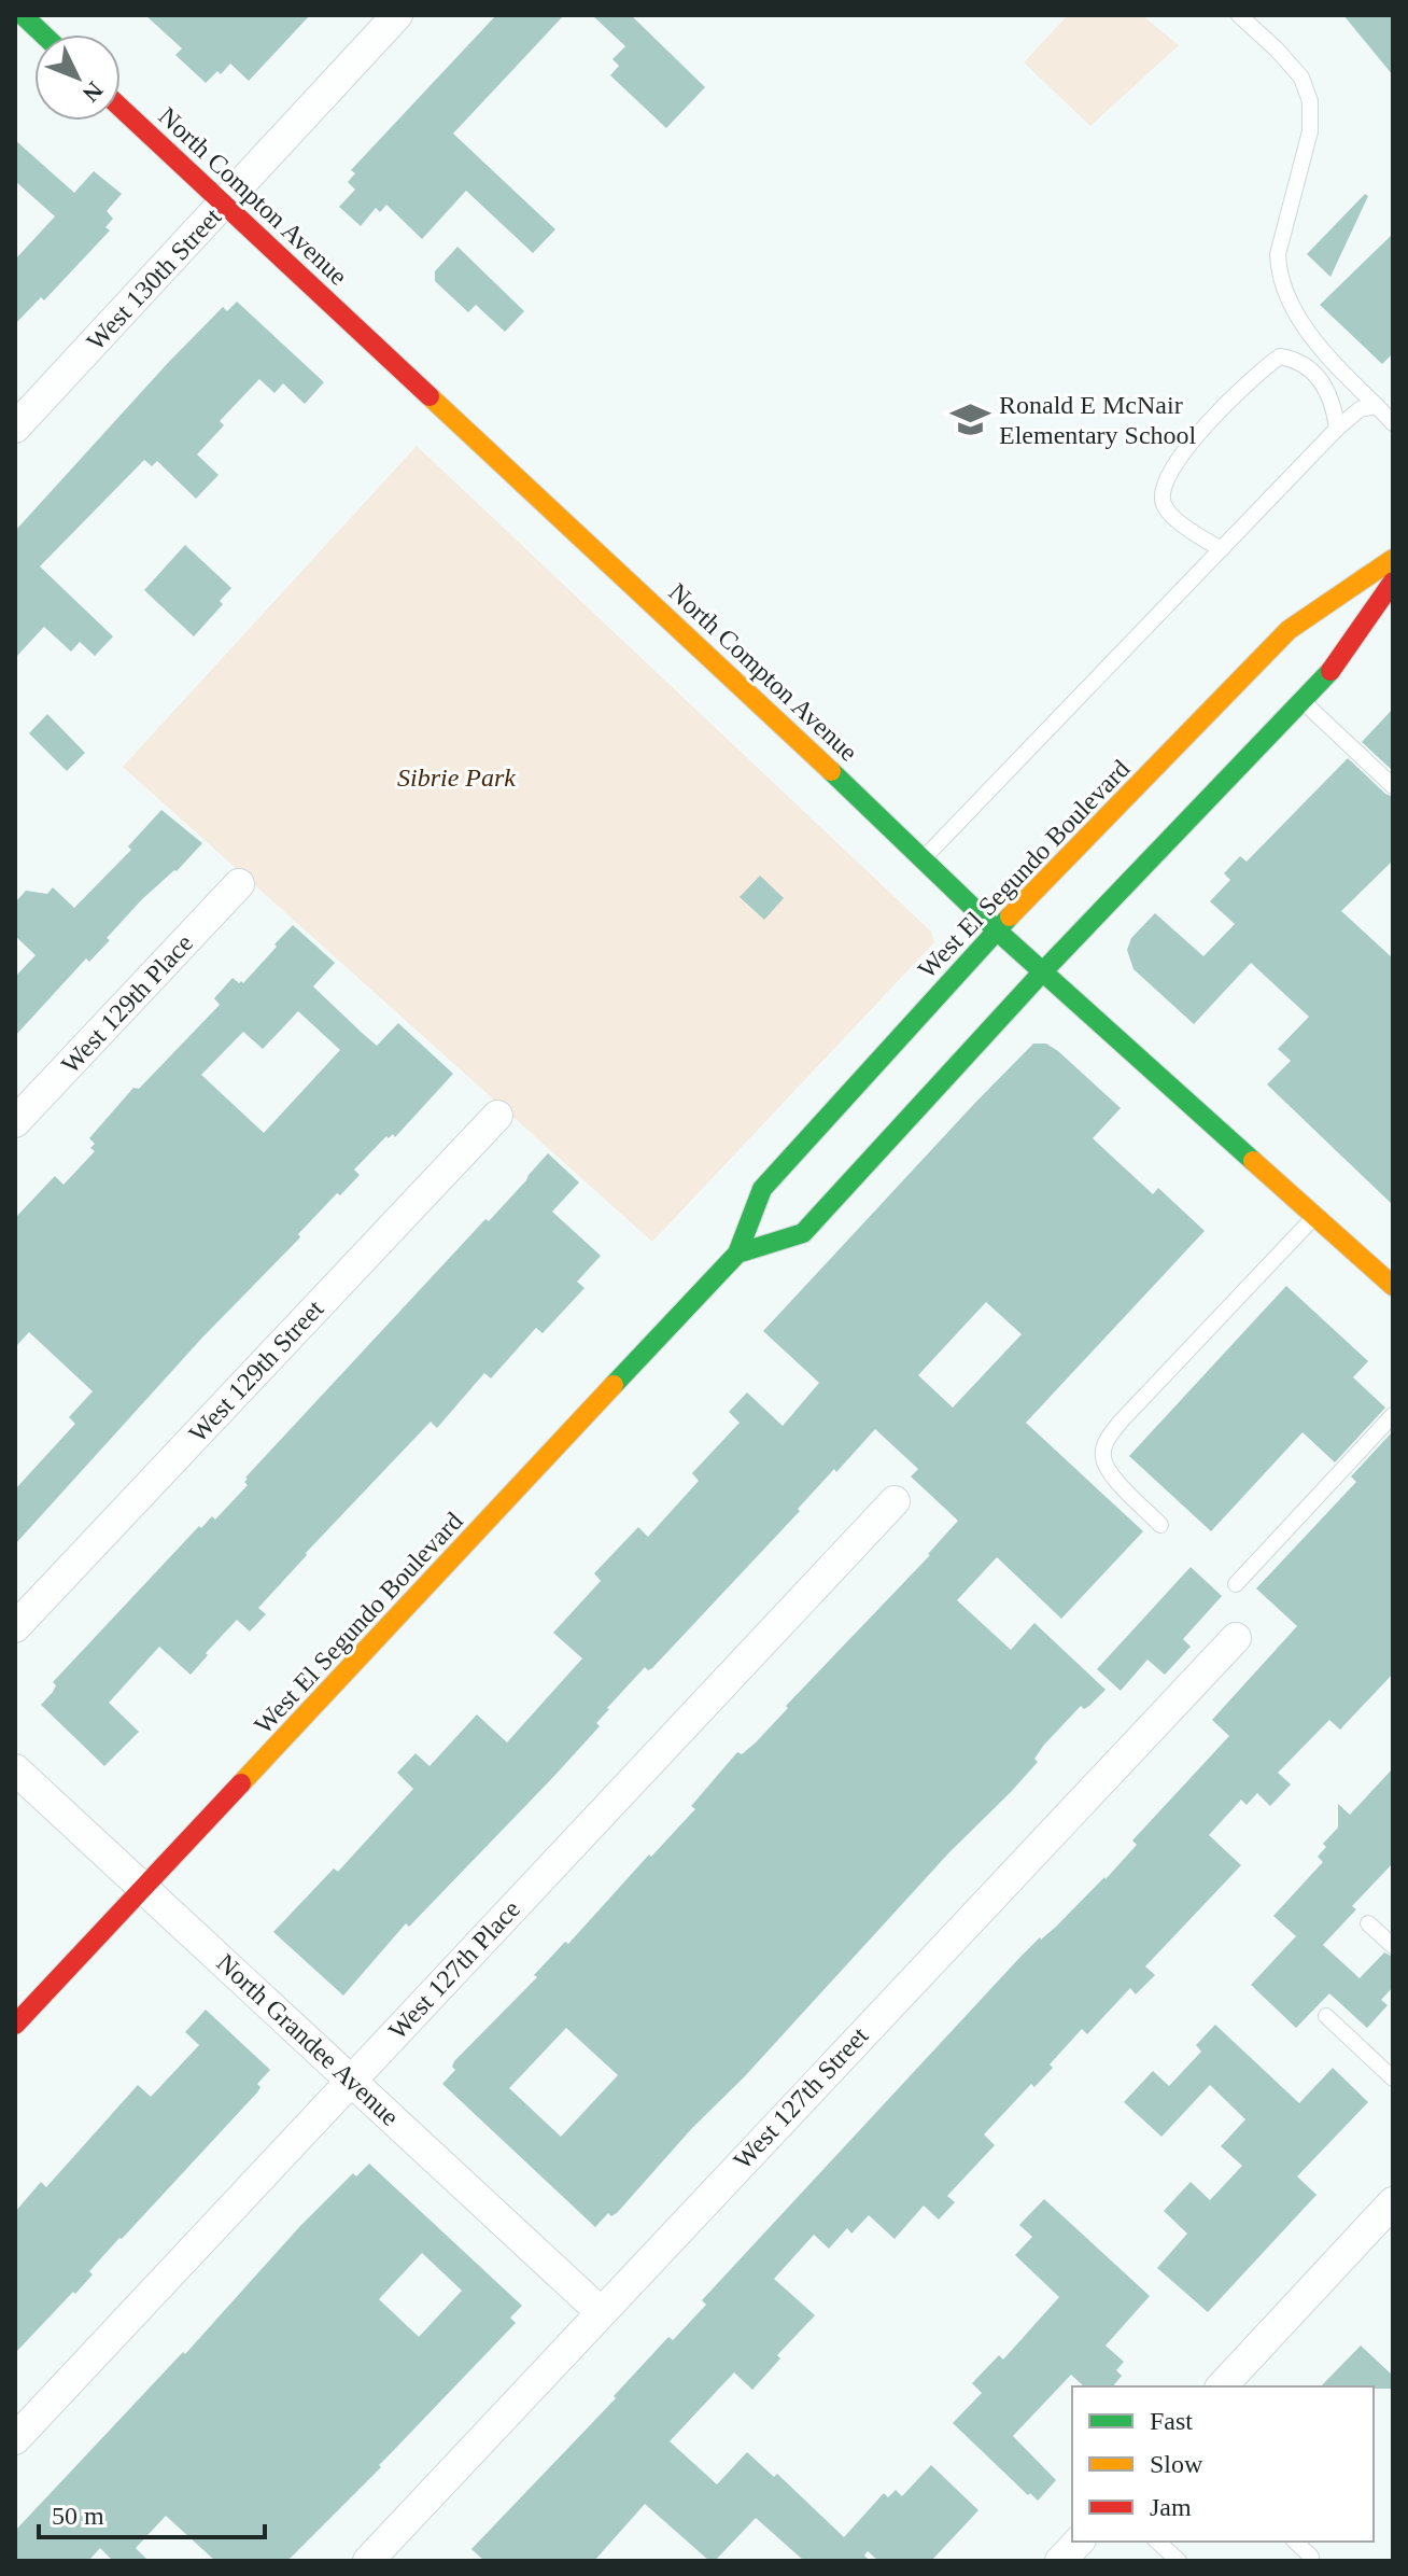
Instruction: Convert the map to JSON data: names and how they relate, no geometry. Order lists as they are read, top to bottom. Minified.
{"streets":{"main road":["North Compton Avenue","West El Segundo Boulevard"],"street":["West 130th Street","West 129th Place","West 129th Street","West 127th Place","North Grandee Avenue","West 127th Street"]},"crossings":[["North Compton Avenue","West 130th Street"],["North Compton Avenue","West El Segundo Boulevard"],["West El Segundo Boulevard","North Grandee Avenue"],["West 127th Place","North Grandee Avenue"],["North Grandee Avenue","West 127th Street"]],"parks":["Sibrie Park"],"places":{"school or university":["Ronald E McNair Elementary School"]},"legend":["Fast","Slow","Jam"],"scale_bar":"50 m","north":"bottom right"}
